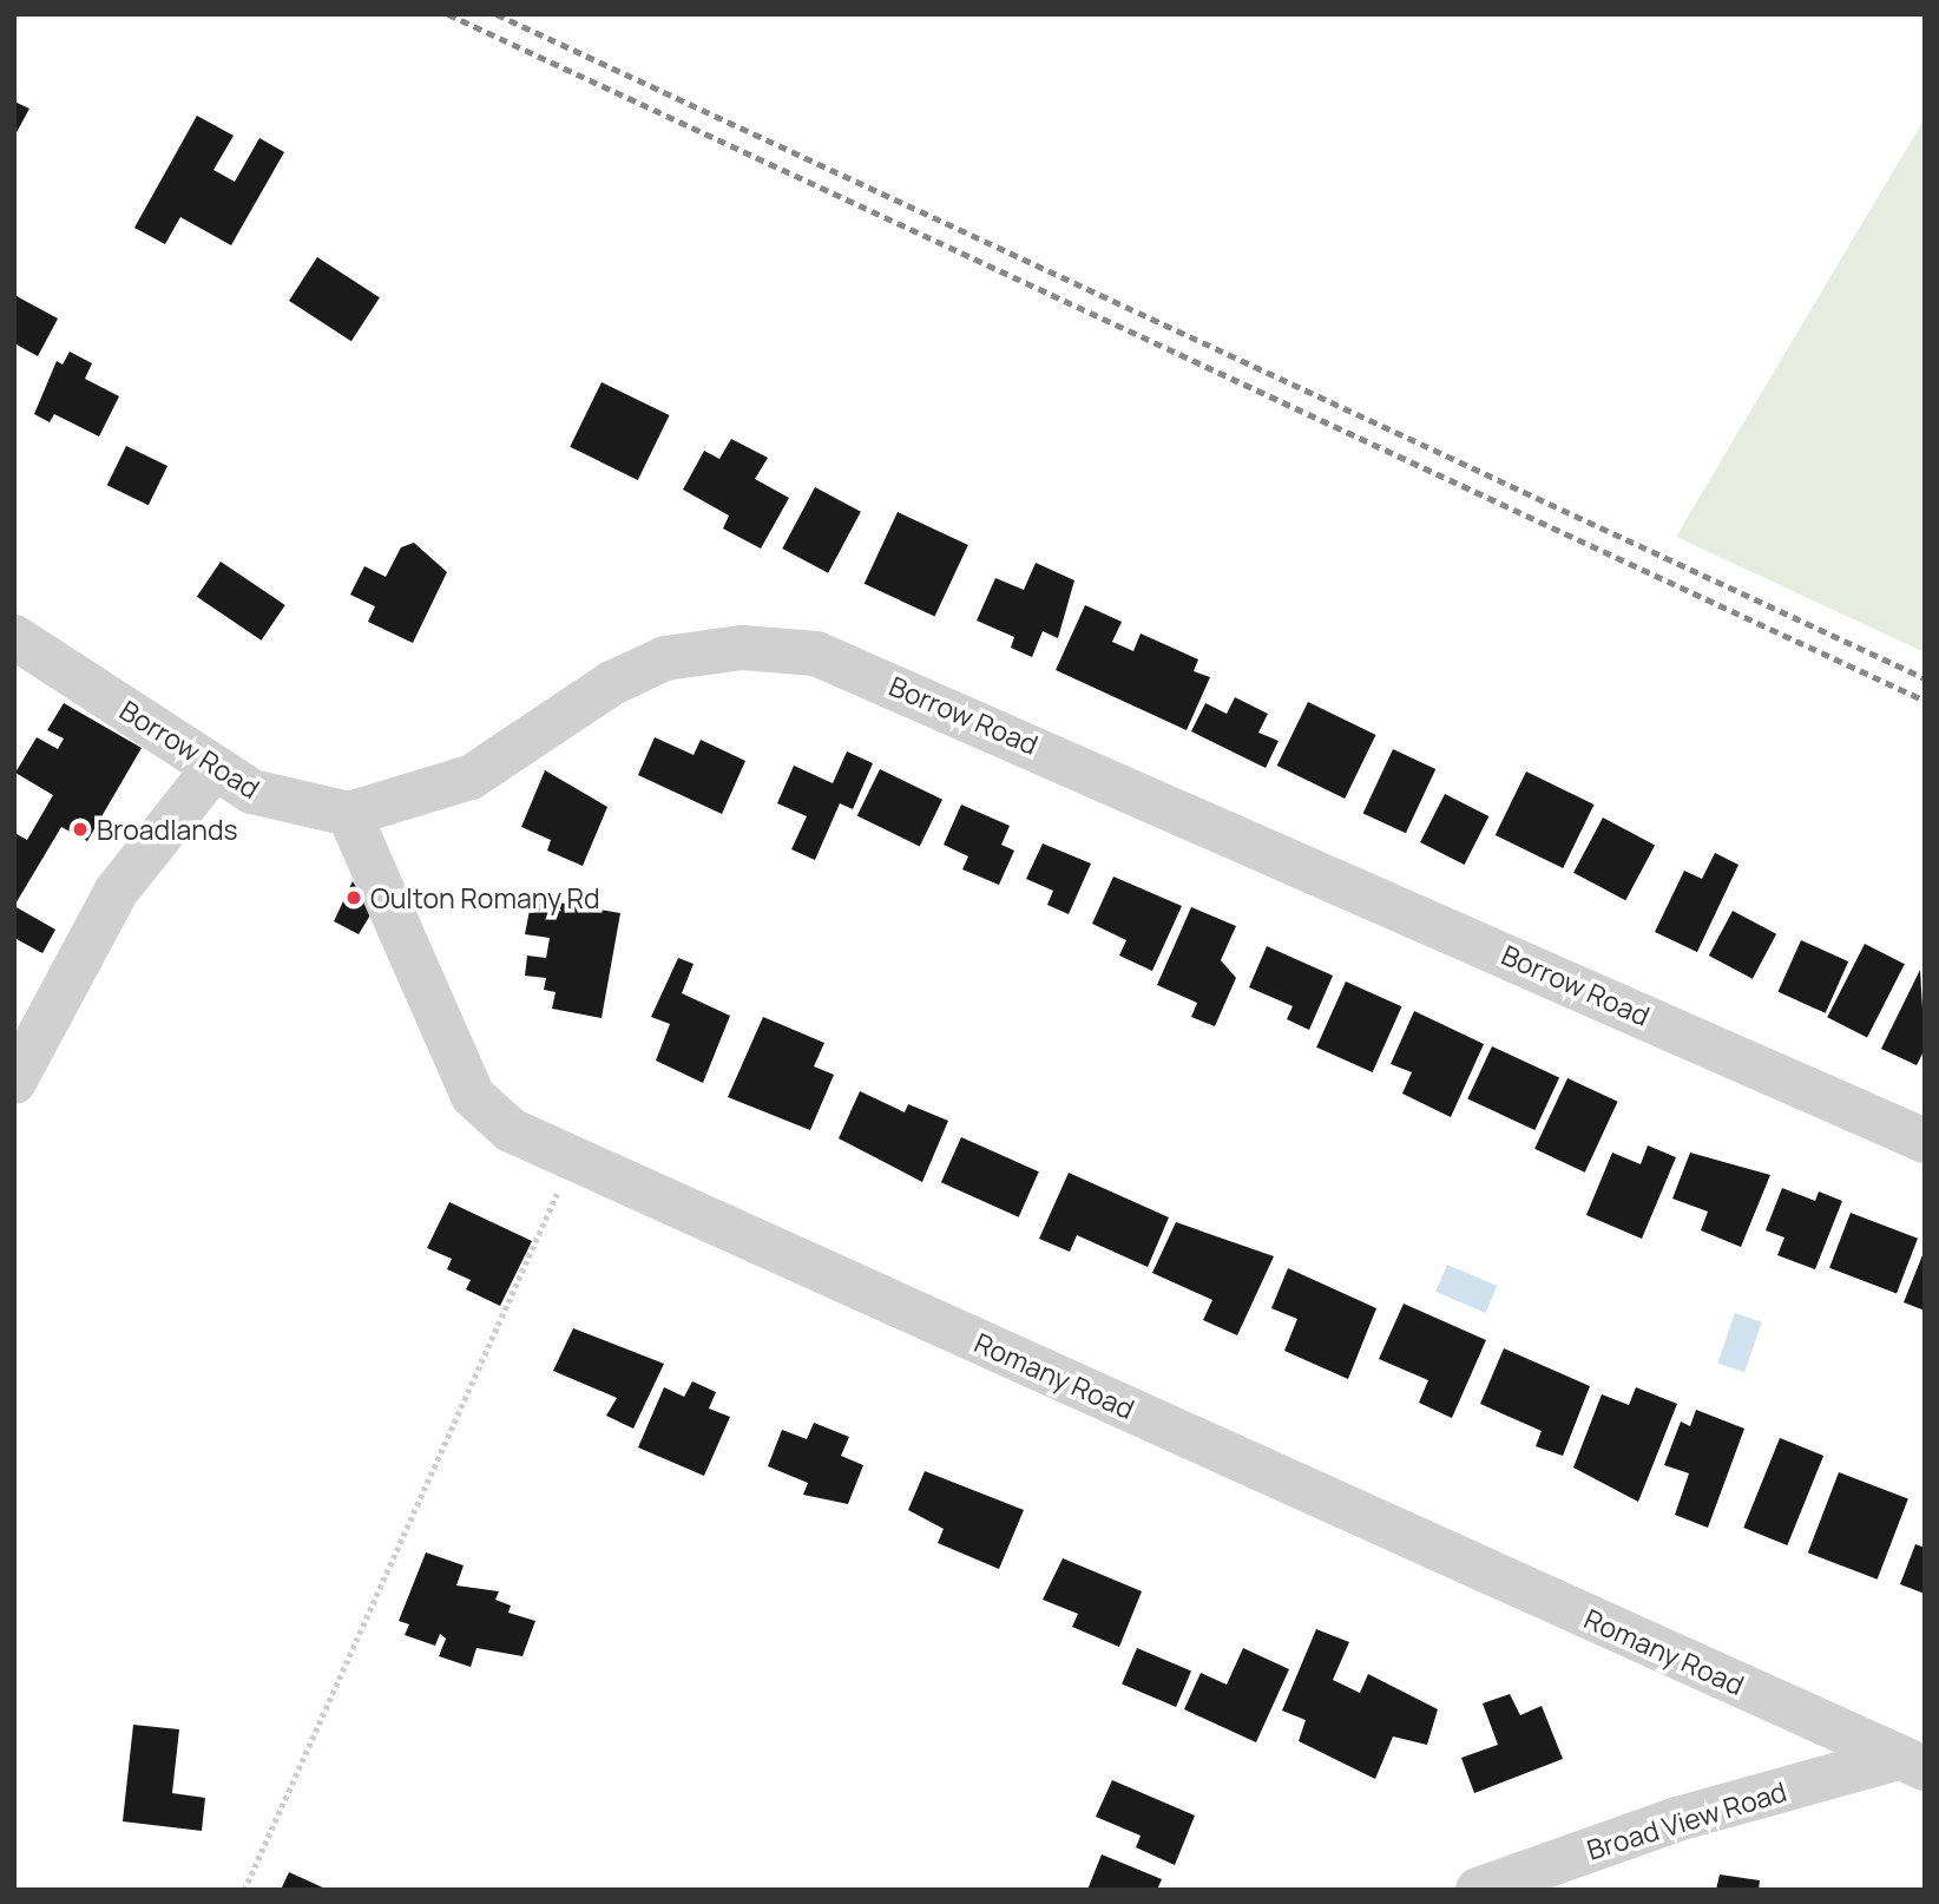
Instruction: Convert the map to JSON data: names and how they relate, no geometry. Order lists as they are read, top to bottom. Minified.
{"streets":{"street":["Borrow Road","Romany Road","Broad View Road"]},"crossings":[["Borrow Road","Romany Road"],["Romany Road","Broad View Road"]],"places":["Broadlands","Oulton Romany Rd"]}
